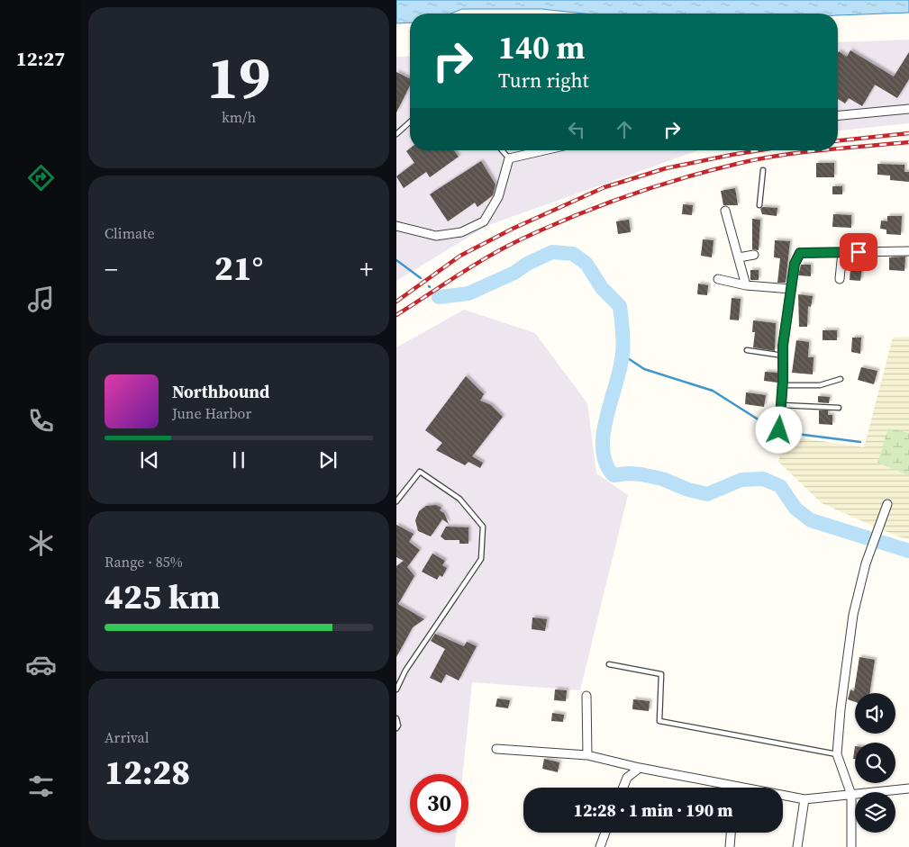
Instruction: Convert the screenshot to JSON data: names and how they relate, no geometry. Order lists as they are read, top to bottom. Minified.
{"page":{"tabs":"12:27","tile":[["19","km/h"],"Climate",["Range · 85%","425 km"],["Arrival","12:28"]],"turn":["140 m","Turn right"],"heat":["−","21°","+"],"song":["Northbound","June Harbor"],"limit":"30","trip":"12:28 · 1 min · 190 m"}}
